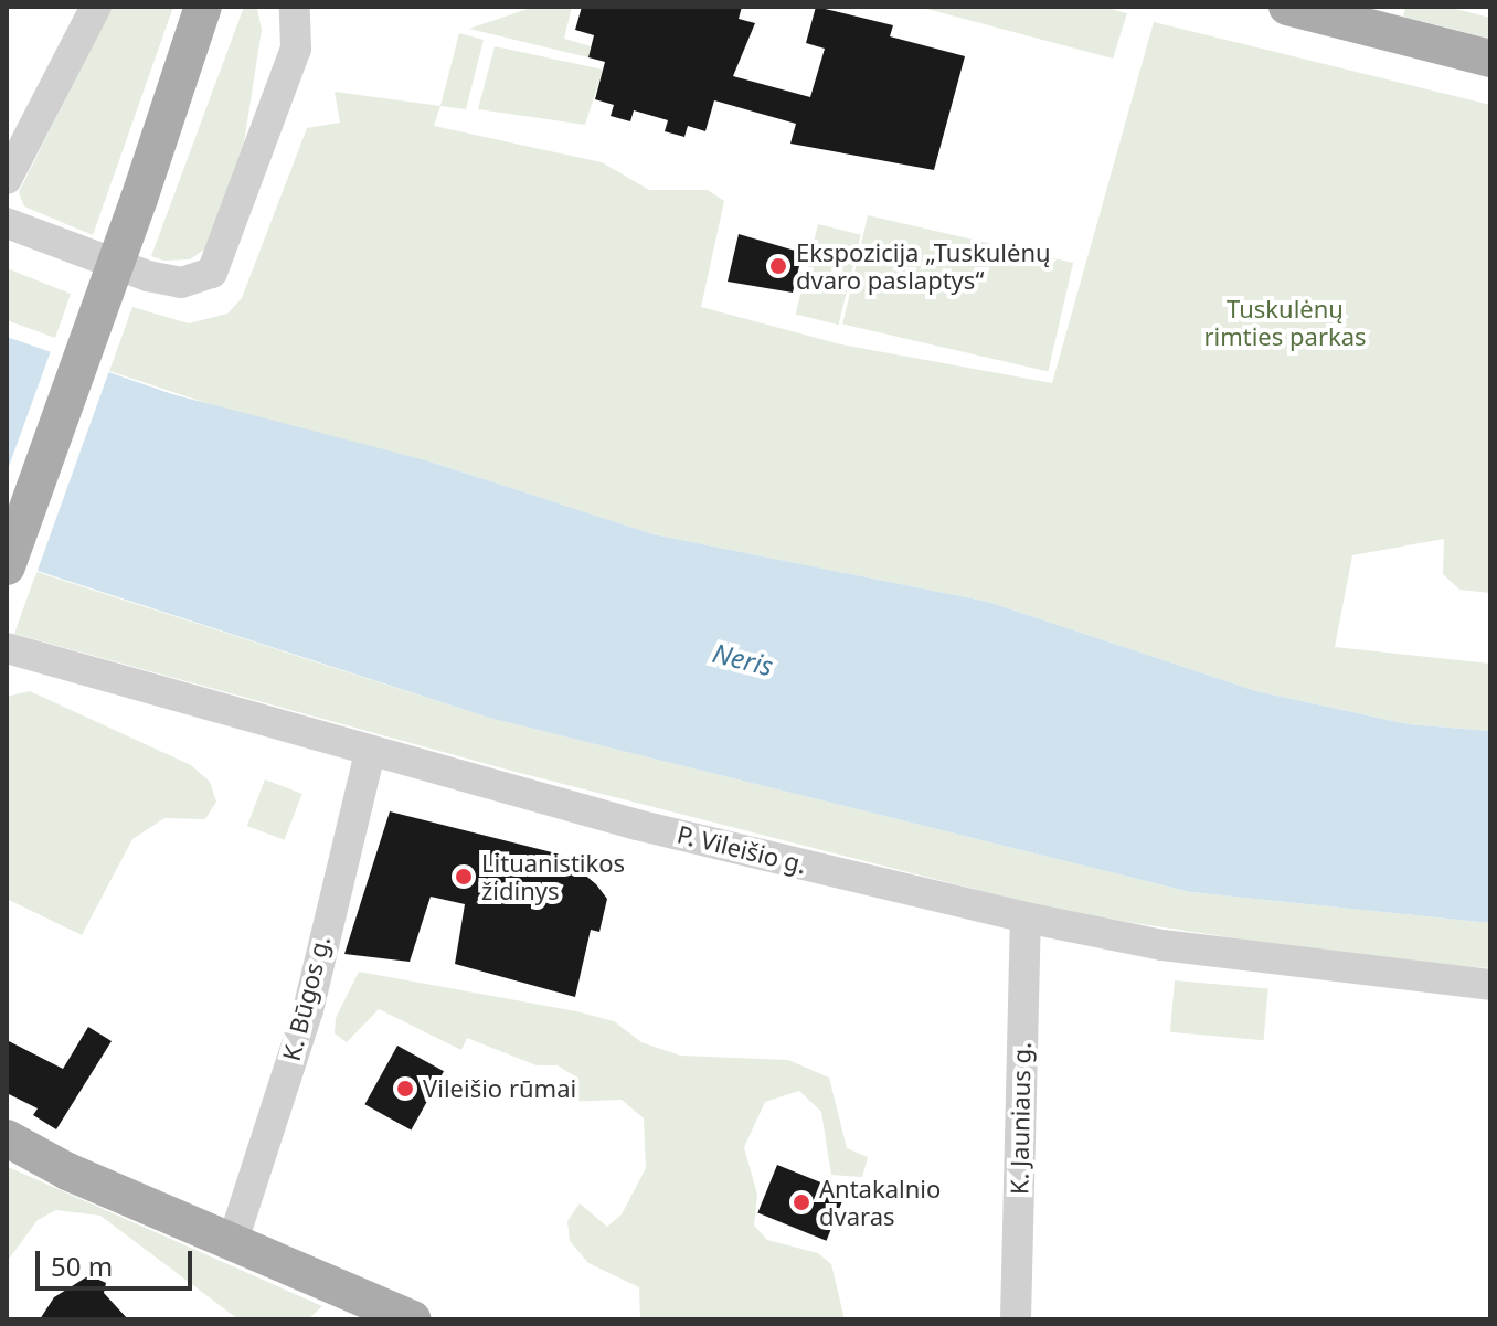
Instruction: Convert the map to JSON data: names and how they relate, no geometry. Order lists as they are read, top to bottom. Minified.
{"streets":{"street":["P. Vileišio g.","K. Būgos g.","K. Jauniaus g."]},"crossings":[["P. Vileišio g.","K. Būgos g."],["P. Vileišio g.","K. Jauniaus g."]],"water":["Neris"],"parks":["Tuskulėnų rimties parkas"],"places":["Ekspozicija „Tuskulėnų dvaro paslaptys“","Lituanistikos židinys","Vileišio rūmai","Antakalnio dvaras"],"scale_bar":"50 m"}
